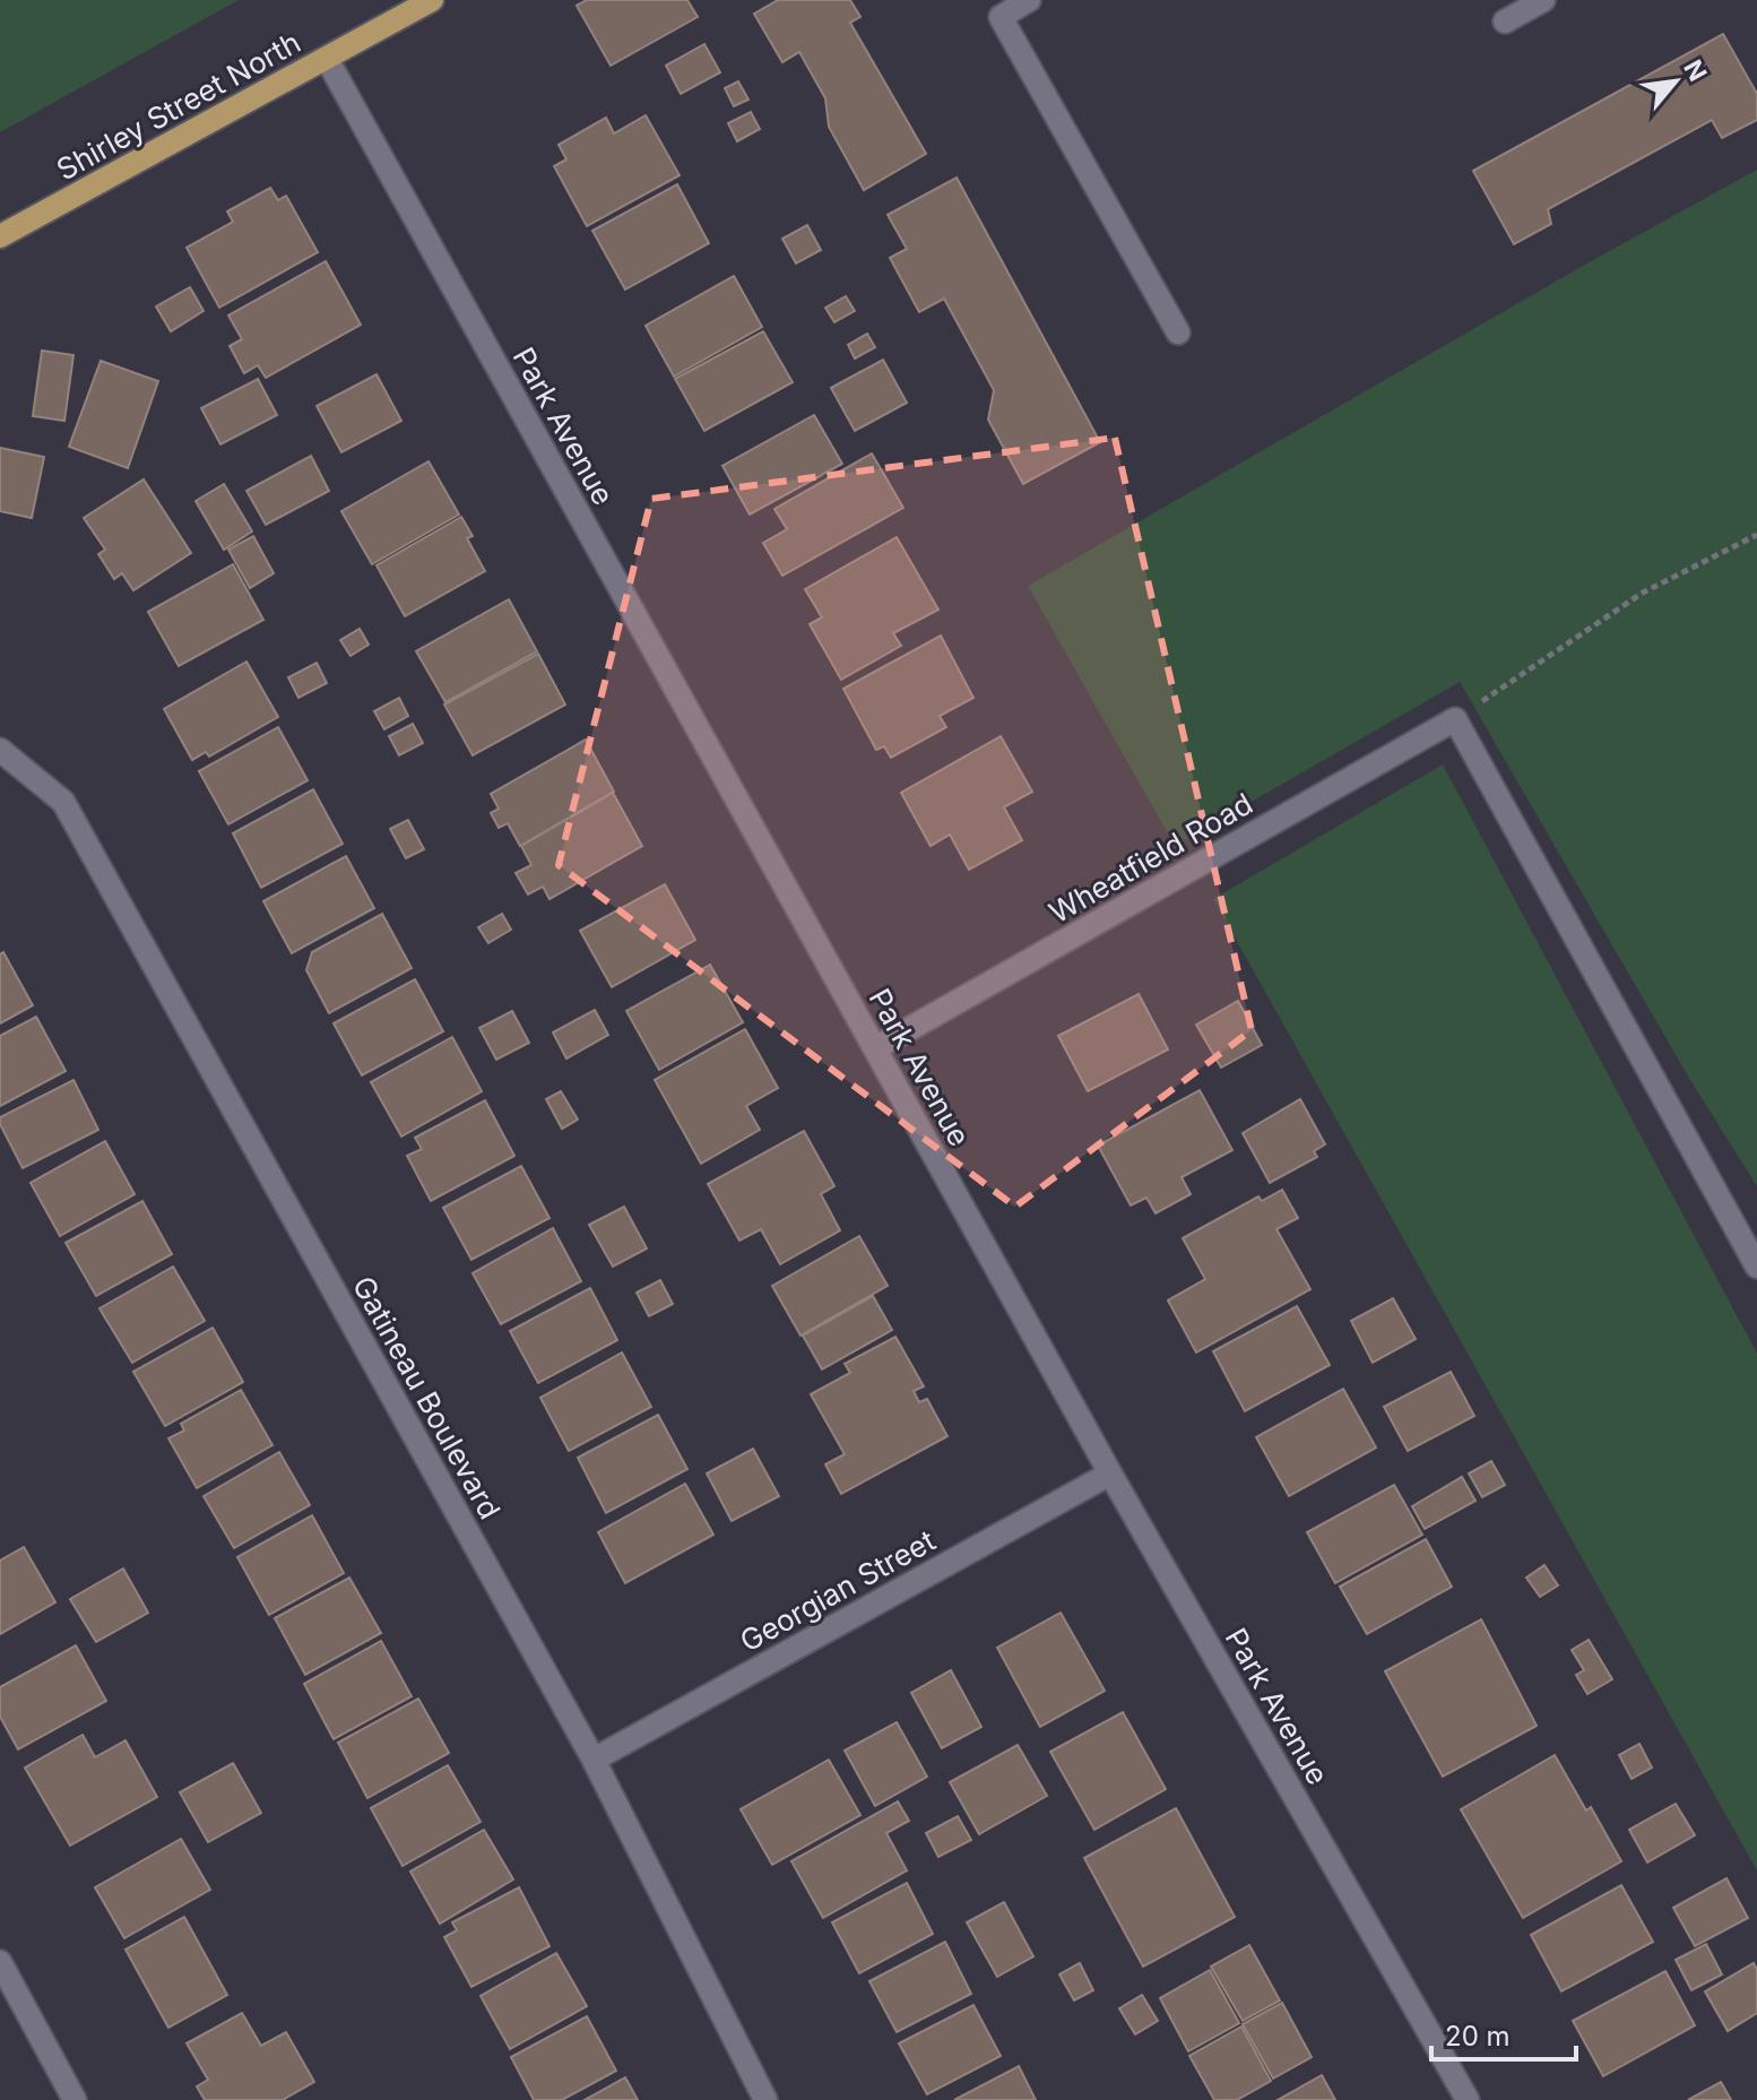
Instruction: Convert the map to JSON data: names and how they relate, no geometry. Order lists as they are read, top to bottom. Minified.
{"streets":{"main road":["Shirley Street North"],"street":["Park Avenue","Wheatfield Road","Gatineau Boulevard","Georgian Street"]},"crossings":[["Shirley Street North","Park Avenue"],["Park Avenue","Wheatfield Road"],["Park Avenue","Georgian Street"],["Gatineau Boulevard","Georgian Street"]],"scale_bar":"20 m","north":"top right"}
